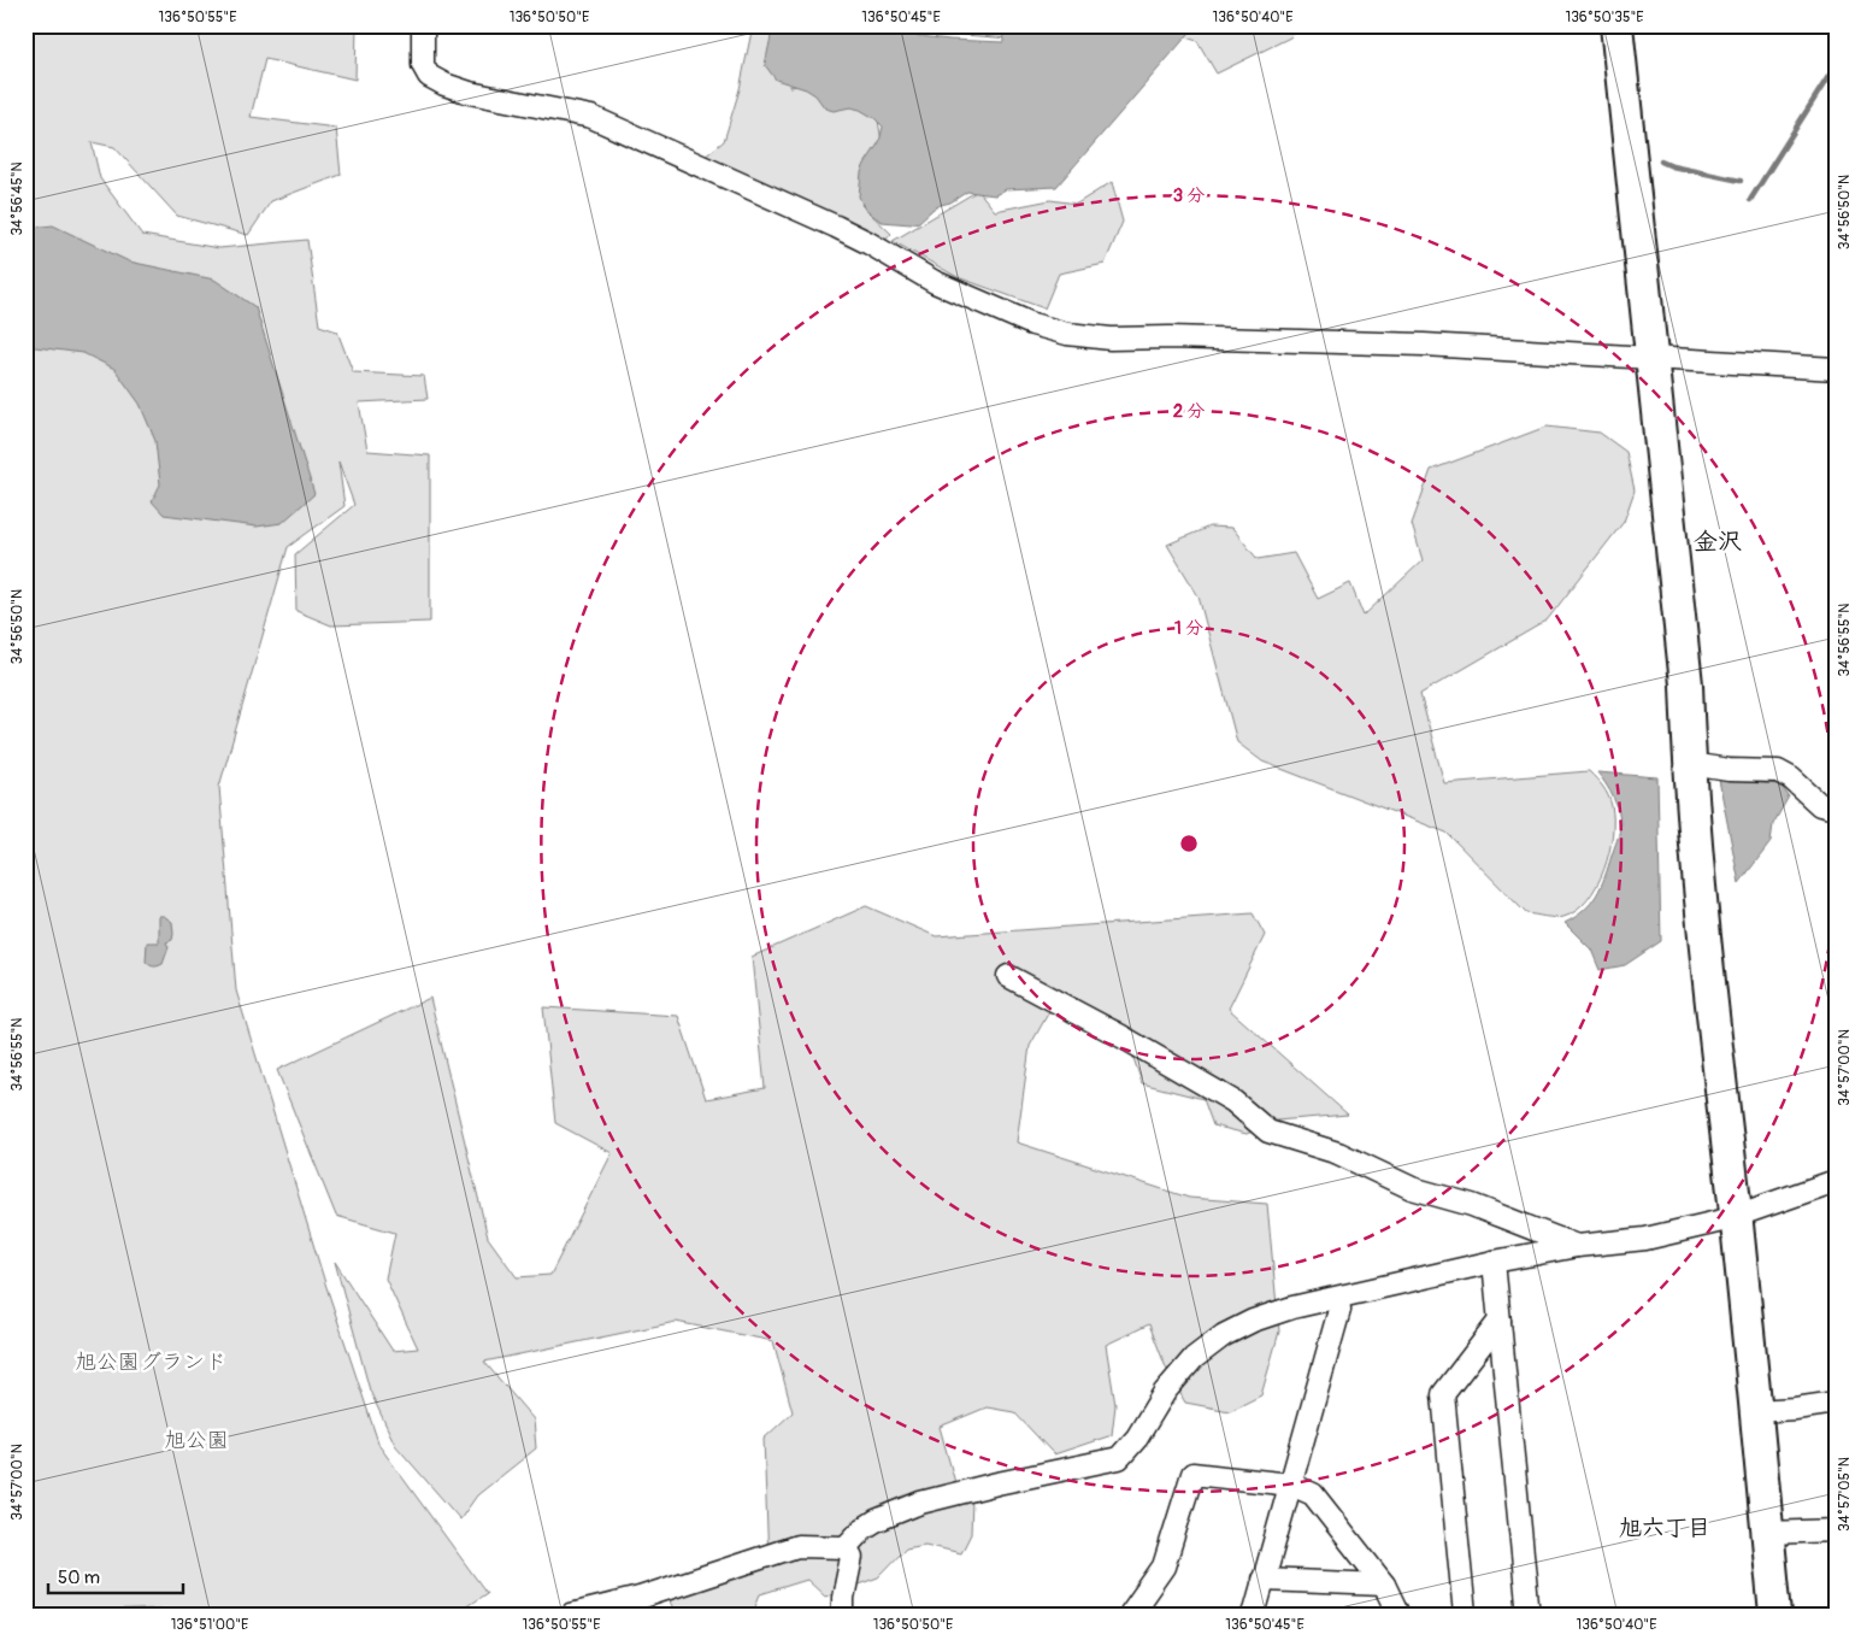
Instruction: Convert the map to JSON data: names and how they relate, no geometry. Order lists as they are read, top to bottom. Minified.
{"districts":["金沢","旭六丁目"],"parks":["旭公園グランド","旭公園"],"scale_bar":"50 m","coordinates":["136°50'55\"E","136°50'50\"E","136°50'45\"E","136°50'40\"E","136°50'35\"E","34°56'45\"N","34°56'50\"N","34°56'55\"N","34°57'00\"N","34°57'05\"N","136°51'00\"E"],"rings":["3 分","2 分","1 分"]}
